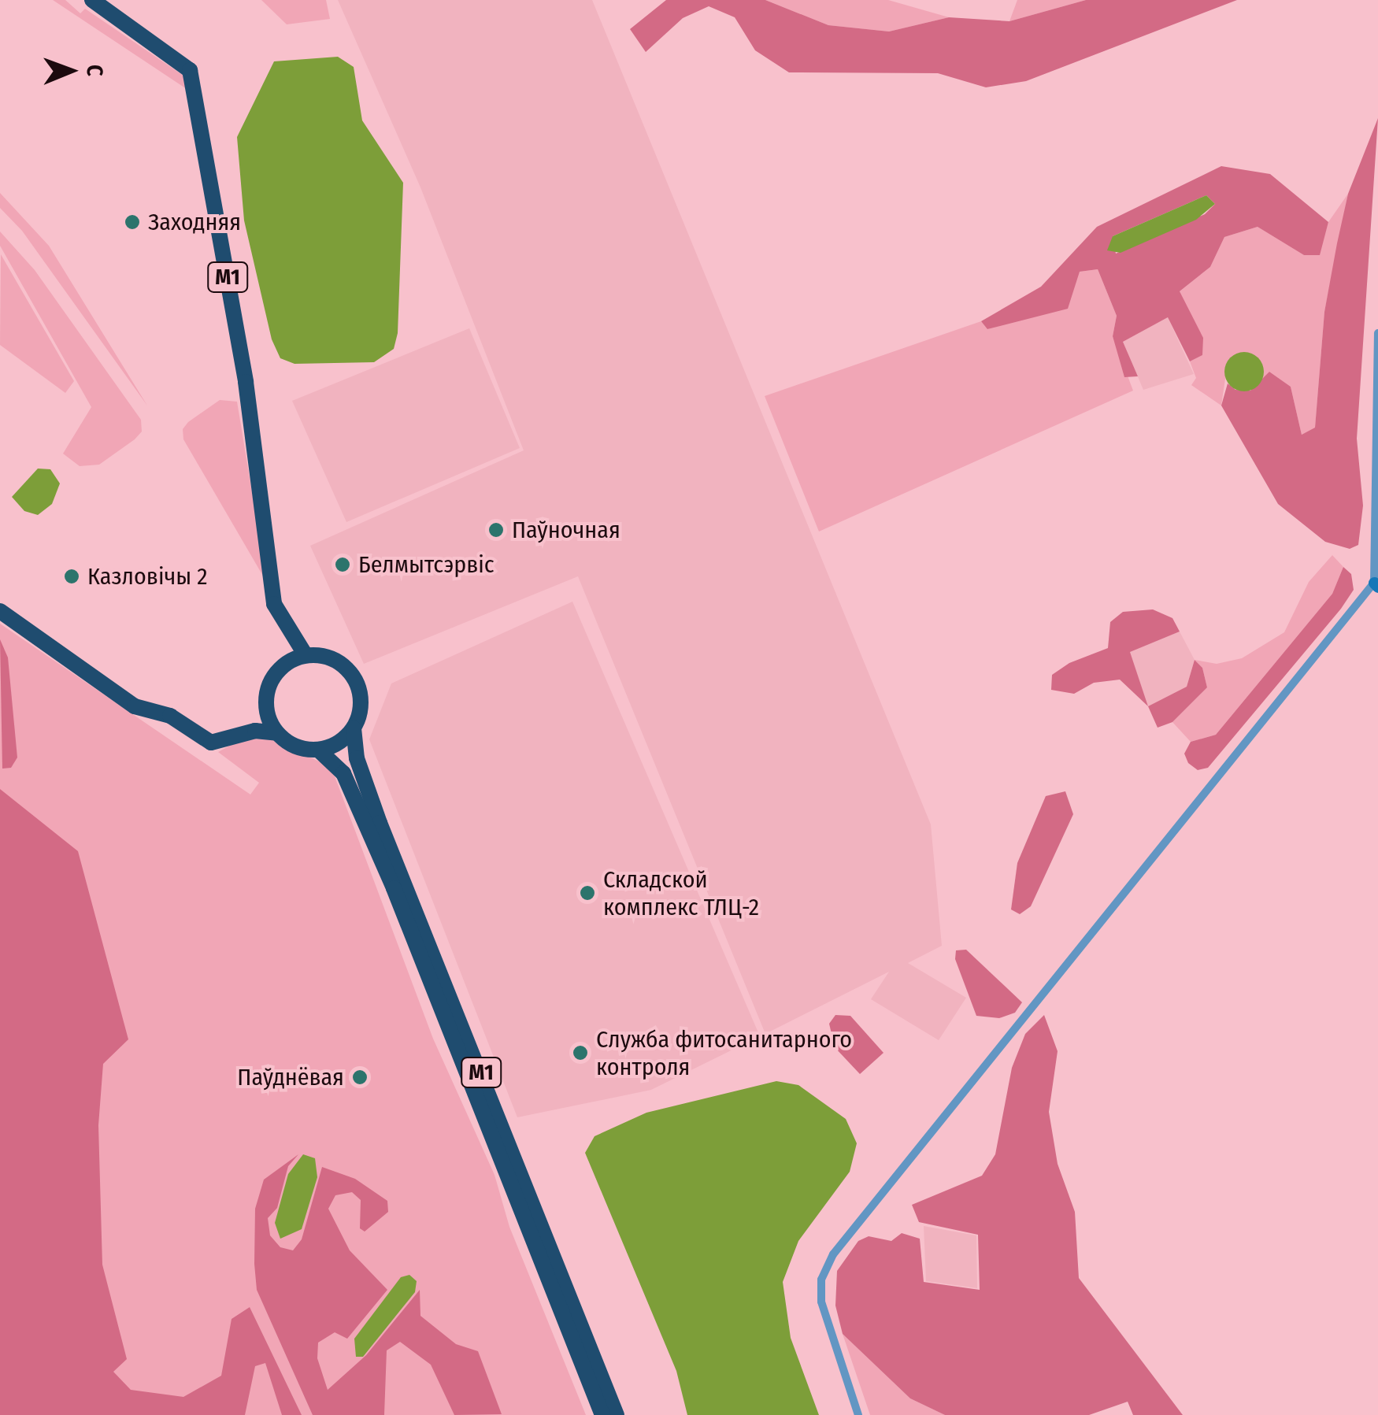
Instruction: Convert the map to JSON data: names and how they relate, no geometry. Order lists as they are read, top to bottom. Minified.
{"streets":{"highway":["М1"]},"places":["Заходняя","Паўночная","Белмытсэрвіс","Казловічы 2","Складской комплекс ТЛЦ-2","Служба фитосанитарного контроля","Паўднёвая"],"north":"right"}
